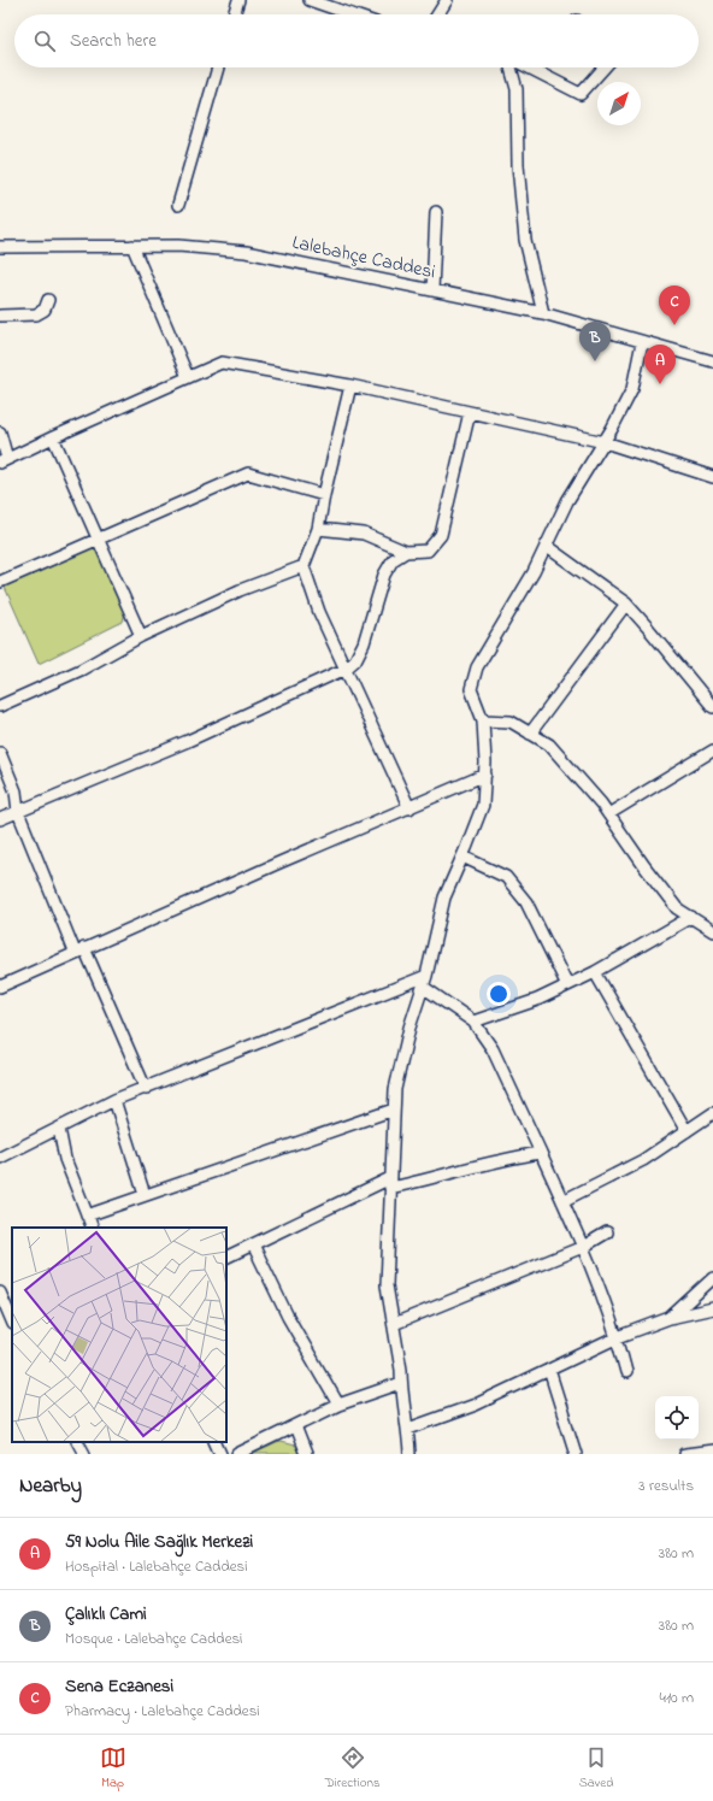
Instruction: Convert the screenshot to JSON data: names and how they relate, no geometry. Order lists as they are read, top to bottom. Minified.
{"streets":{"street":["Lalebahçe Caddesi"]},"north":"top right","page":{"search":"Search here","pins":["C","B","A"],"heading":["Nearby","3 results"],"list":[{"mark":"A","name":"59 Nolu Aile Sağlık Merkezi","note":"Hospital · Lalebahçe Caddesi","value":"380 m"},{"mark":"B","name":"Çalıklı Cami","note":"Mosque · Lalebahçe Caddesi","value":"380 m"},{"mark":"C","name":"Sena Eczanesi","note":"Pharmacy · Lalebahçe Caddesi","value":"410 m"}],"nav":["Map","Directions","Saved"]}}
